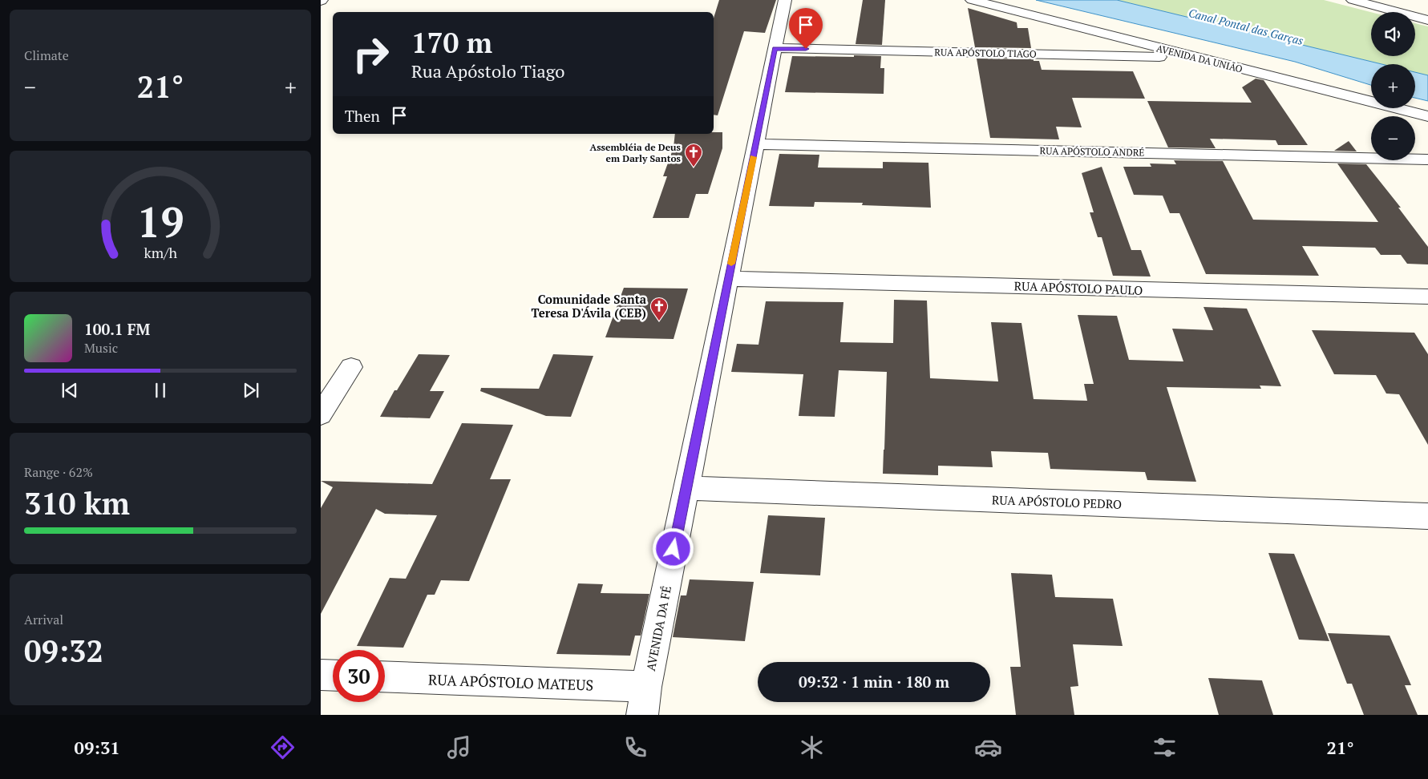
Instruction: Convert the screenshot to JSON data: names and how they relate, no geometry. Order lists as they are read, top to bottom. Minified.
{"streets":{"street":["RUA APÓSTOLO TIAGO","AVENIDA DA UNIÃO","RUA APÓSTOLO ANDRÉ","RUA APÓSTOLO PAULO","RUA APÓSTOLO PEDRO","AVENIDA DA FÉ","RUA APÓSTOLO MATEUS"]},"crossings":[["RUA APÓSTOLO TIAGO","AVENIDA DA UNIÃO"],["RUA APÓSTOLO TIAGO","AVENIDA DA FÉ"],["RUA APÓSTOLO ANDRÉ","AVENIDA DA FÉ"],["RUA APÓSTOLO PAULO","AVENIDA DA FÉ"],["RUA APÓSTOLO PEDRO","AVENIDA DA FÉ"],["AVENIDA DA FÉ","RUA APÓSTOLO MATEUS"]],"water":["Canal Pontal das Garças"],"places":{"church":["Assembléia de Deus em Darly Santos","Comunidade Santa Teresa D'Ávila (CEB)"]},"page":{"tile":["Climate",["Range · 62%","310 km"],["Arrival","09:32"]],"map_buttons":["+","−"],"turn":["170 m","Rua Apóstolo Tiago"],"heat":["−","21°","+"],"then":"Then","song":["100.1 FM","Music"],"limit":"30","trip":"09:32 · 1 min · 180 m","tabs":["09:31","21°"],"gauge":["19","km/h"]}}
